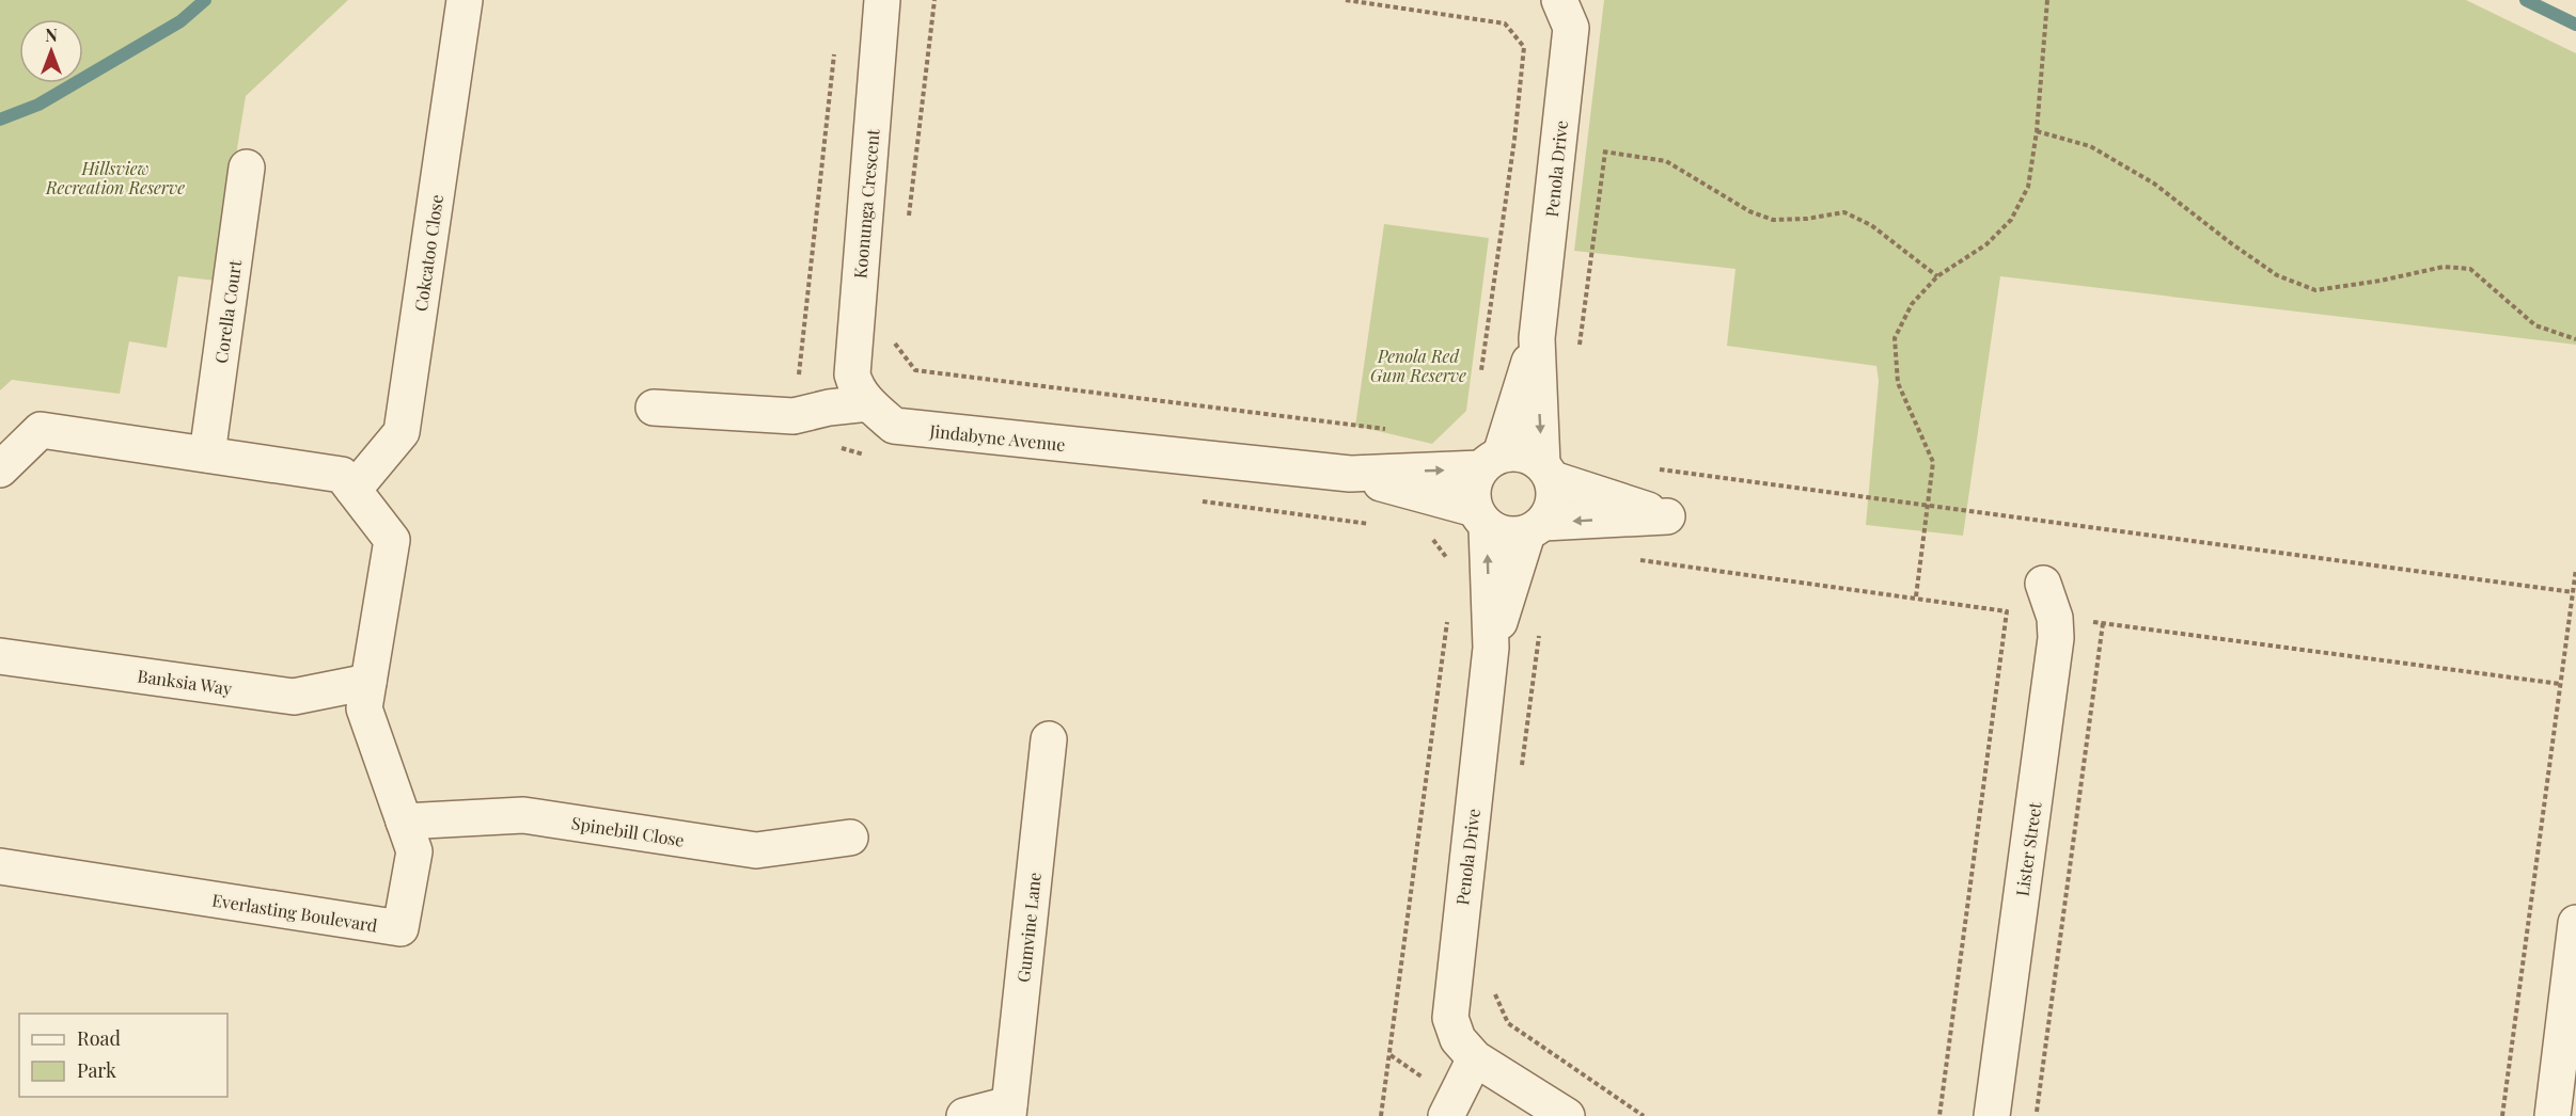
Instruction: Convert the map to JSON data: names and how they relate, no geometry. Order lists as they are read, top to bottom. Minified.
{"streets":{"street":["Penola Drive","Koonunga Crescent","Cokcatoo Close","Corella Court","Jindabyne Avenue","Banksia Way","Spinebill Close","Lister Street","Everlasting Boulevard","Gumvine Lane"]},"crossings":[["Penola Drive","Jindabyne Avenue"],["Koonunga Crescent","Jindabyne Avenue"],["Cokcatoo Close","Everlasting Boulevard"],["Corella Court","Everlasting Boulevard"],["Banksia Way","Everlasting Boulevard"],["Spinebill Close","Everlasting Boulevard"]],"parks":["Hillsview Recreation Reserve","Penola Red Gum Reserve"],"legend":["Road","Park"],"north":"top"}
